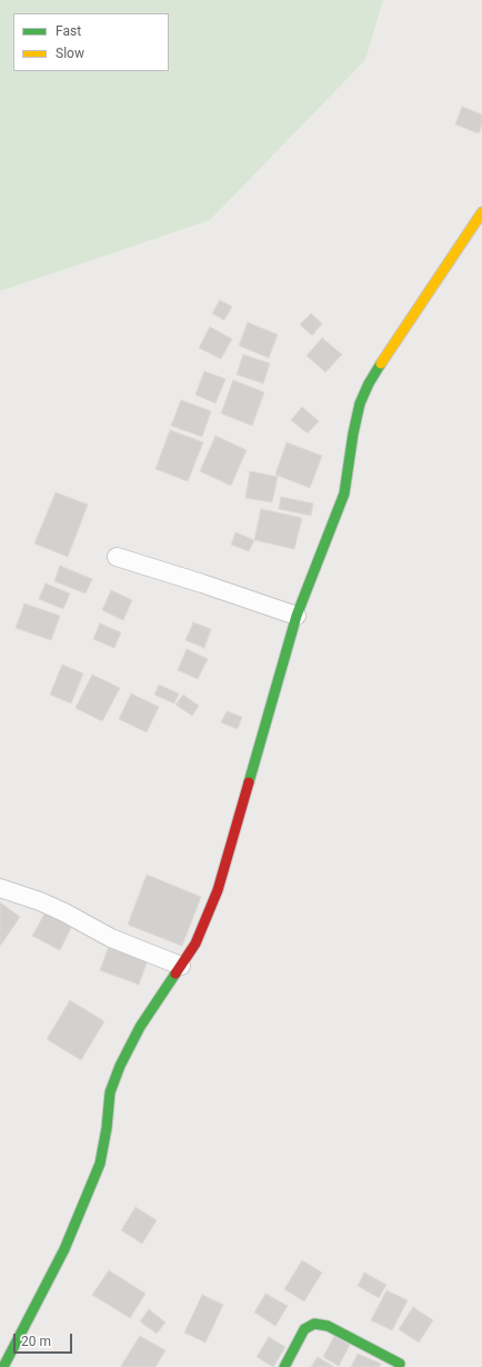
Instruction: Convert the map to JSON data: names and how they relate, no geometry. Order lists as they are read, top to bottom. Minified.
{"legend":["Fast","Slow"],"scale_bar":"20 m"}
